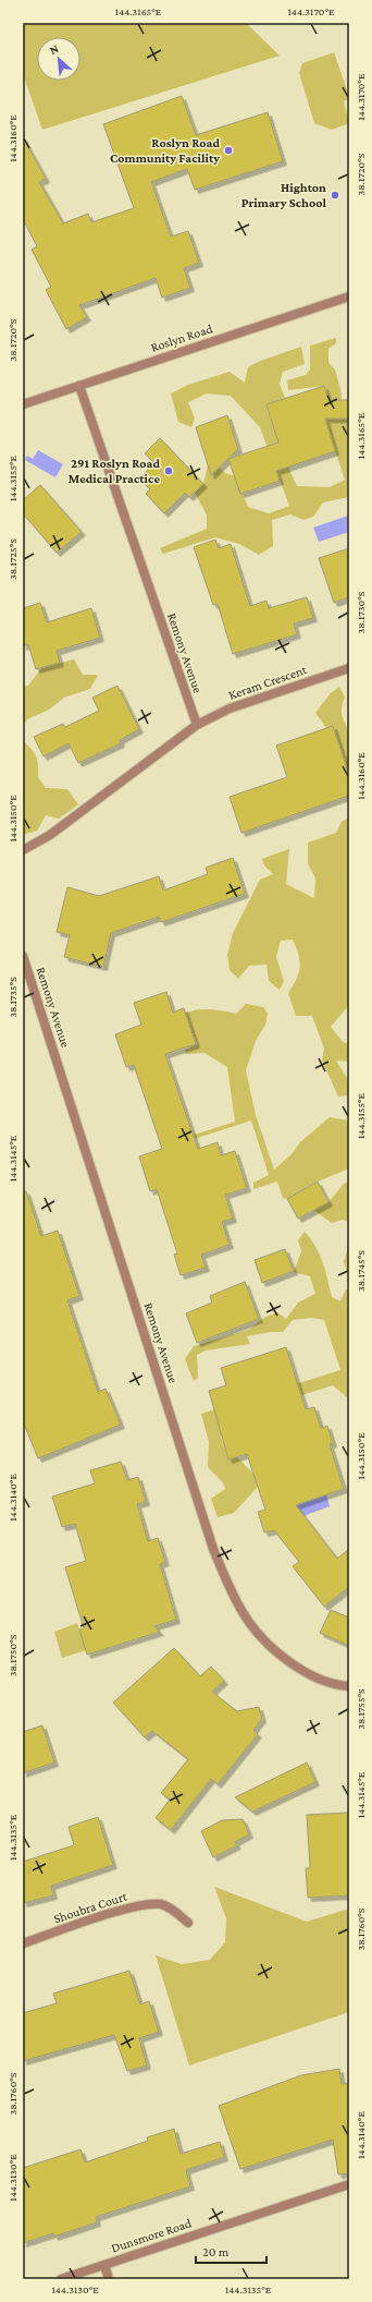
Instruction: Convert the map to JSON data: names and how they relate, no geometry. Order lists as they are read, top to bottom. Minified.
{"streets":{"street":["Roslyn Road","Remony Avenue","Keram Crescent","Shoubra Court","Dunsmore Road"]},"crossings":[["Roslyn Road","Remony Avenue"],["Remony Avenue","Keram Crescent"]],"places":["Roslyn Road Community Facility","Highton Primary School","291 Roslyn Road Medical Practice"],"scale_bar":"20 m","north":"top left","coordinates":["144.3165°E","144.3170°E","144.3160°E","38.1720°S","144.3155°E","38.1725°S","38.1730°S","144.3150°E","38.1735°S","144.3145°E","38.1745°S","144.3140°E","38.1750°S","38.1755°S","144.3135°E","38.1760°S","144.3130°E"]}
